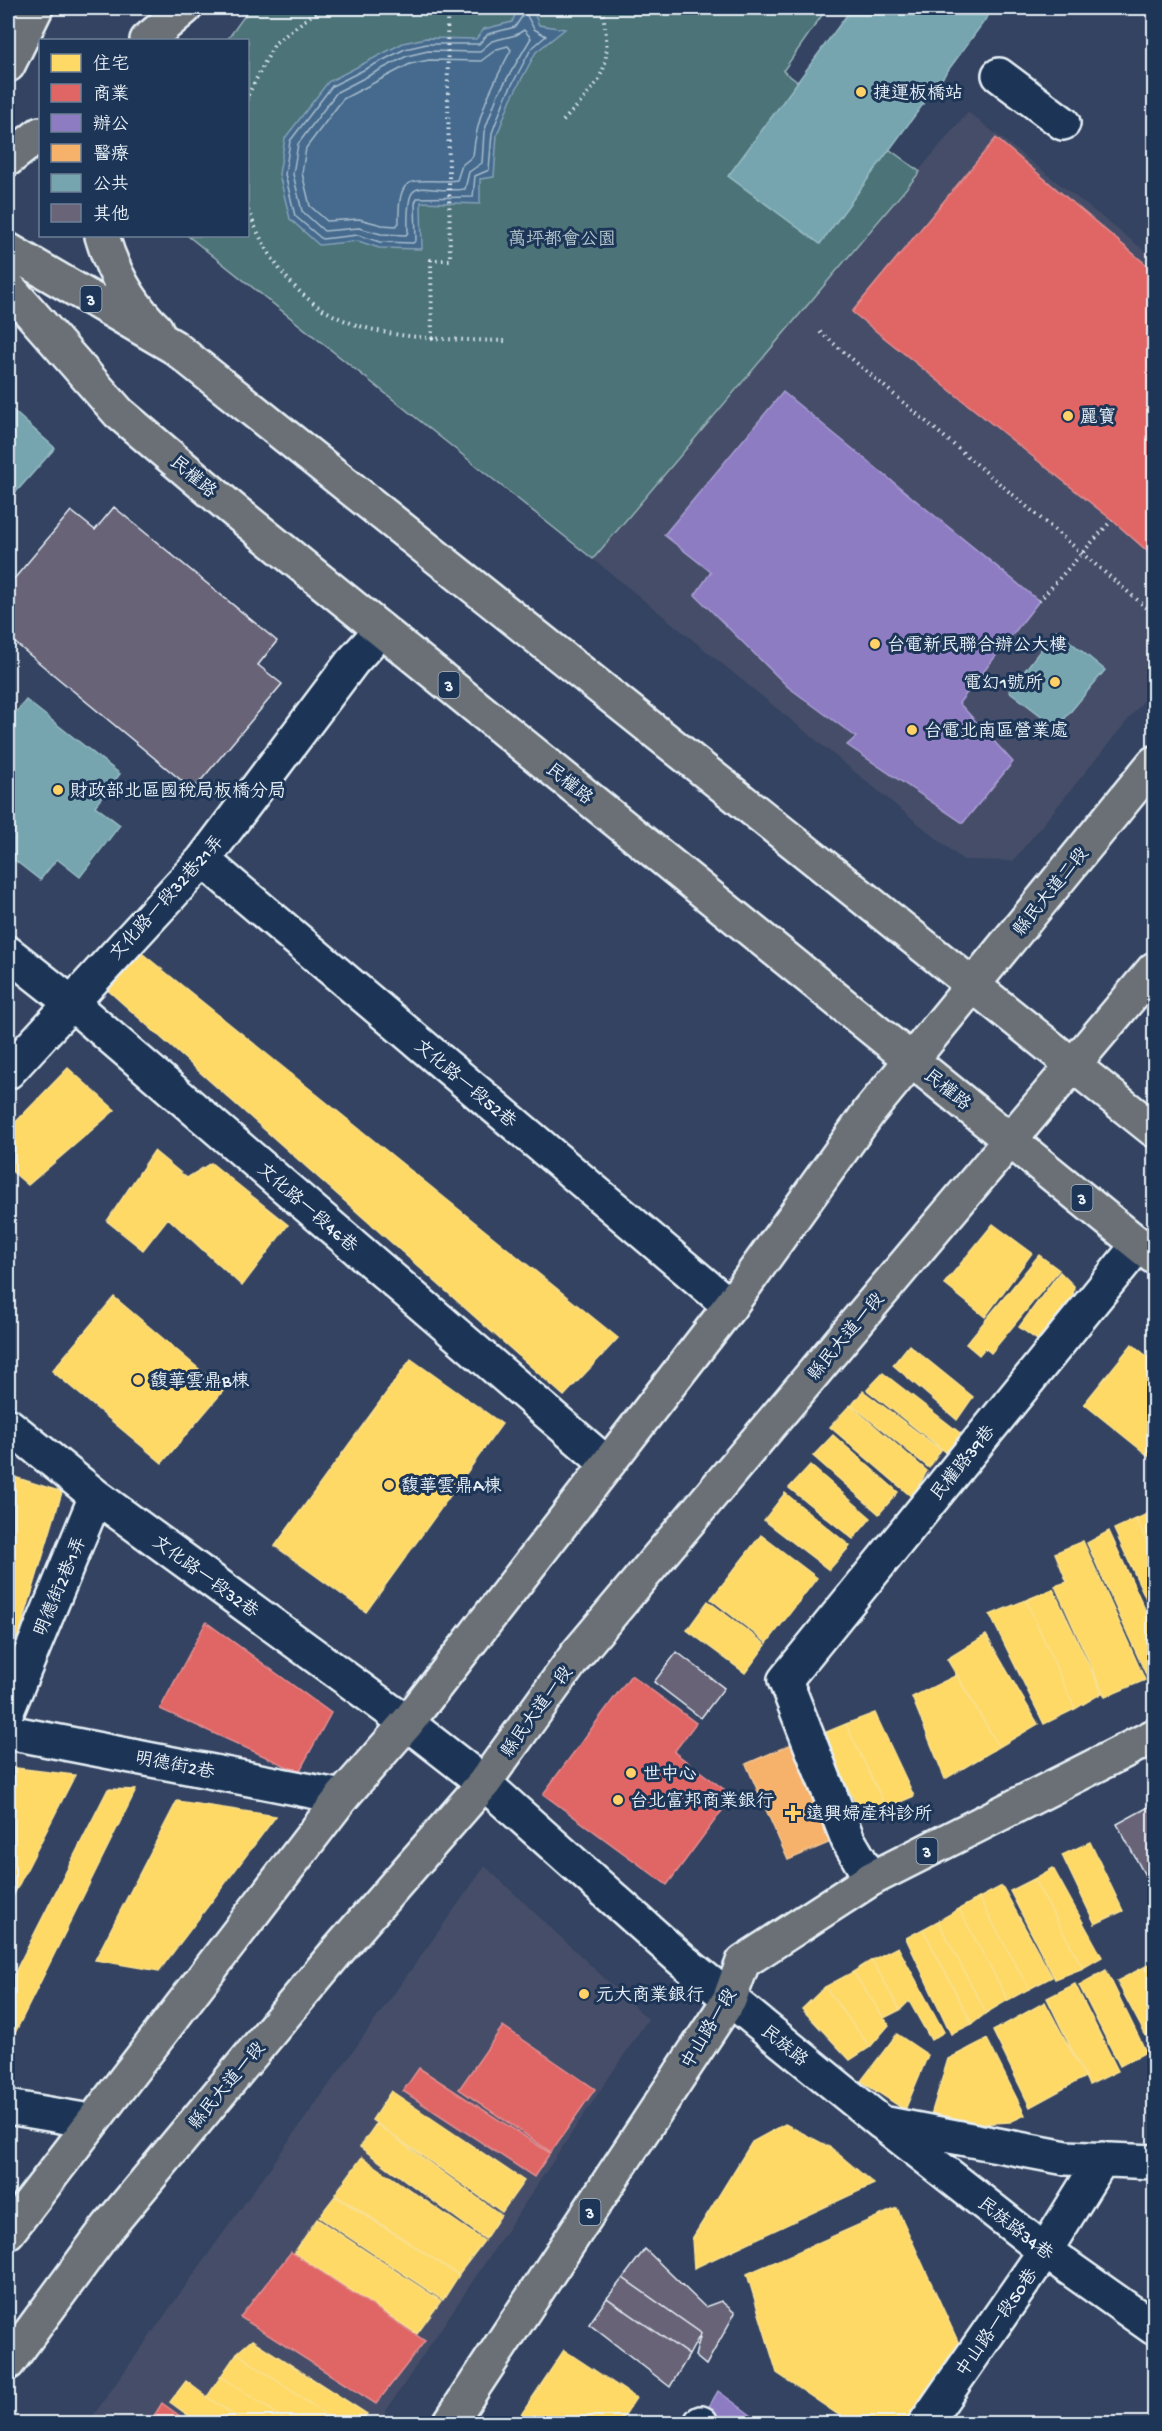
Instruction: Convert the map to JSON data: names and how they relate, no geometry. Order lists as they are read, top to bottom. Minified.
{"streets":{"main road":["3","民權路","縣民大道二段","縣民大道一段","中山路一段"],"street":["文化路一段32巷21弄","文化路一段52巷","文化路一段46巷","民權路39巷","文化路一段32巷","明德街2巷1弄","明德街2巷","民族路","民族路34巷","中山路一段50巷"]},"crossings":[["3","縣民大道二段"],["3","縣民大道一段"],["民權路","縣民大道二段"],["民權路","文化路一段32巷21弄"],["民權路","縣民大道一段"],["民權路","民權路39巷"],["文化路一段32巷21弄","文化路一段52巷"],["文化路一段32巷21弄","文化路一段46巷"],["縣民大道一段","文化路一段32巷"],["縣民大道一段","民族路"],["民權路39巷","中山路一段"],["文化路一段32巷","明德街2巷1弄"],["文化路一段32巷","民族路"],["中山路一段","民族路"],["民族路","民族路34巷"],["民族路","中山路一段50巷"],["民族路34巷","中山路一段50巷"]],"parks":["萬坪都會公園"],"places":{"other":["捷運板橋站","麗寶","台電新民聯合辦公大樓","電幻1號所","台電北南區營業處","財政部北區國稅局板橋分局","馥華雲鼎B棟","馥華雲鼎A棟","世中心","台北富邦商業銀行","元大商業銀行"],"health":["遠興婦產科診所"]},"legend":["住宅","商業","辦公","醫療","公共","其他"]}
